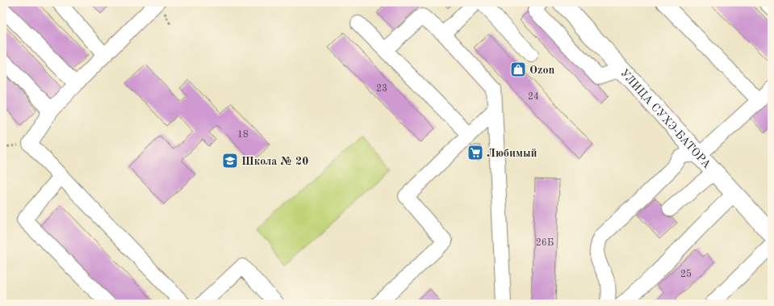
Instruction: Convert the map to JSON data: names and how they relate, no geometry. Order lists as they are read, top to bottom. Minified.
{"streets":{"main road":["УЛИЦА СУХЭ-БАТОРА"]},"places":{"shop":["Ozon"],"supermarket":["Любимый"],"school or university":["Школа № 20"]},"house_numbers":["23","24","18","26Б","25"]}
